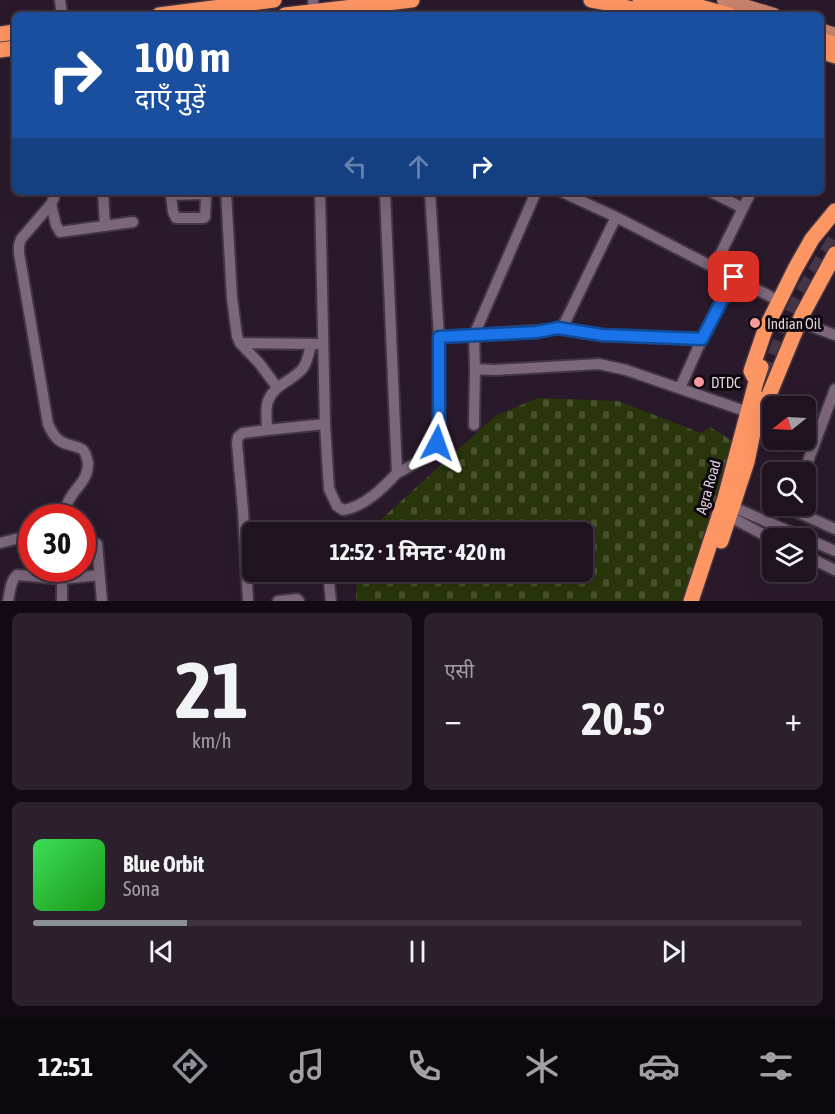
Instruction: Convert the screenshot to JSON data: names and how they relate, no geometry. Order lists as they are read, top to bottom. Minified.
{"streets":{"highway":["Agra Road"]},"places":["Indian Oil","DTDC"],"north":"left","page":{"turn":["100 m","दाएँ मुड़ें"],"limit":"30","trip":"12:52 · 1 मिनट · 420 m","tile":[["21","km/h"],"एसी"],"heat":["−","20.5°","+"],"song":["Blue Orbit","Sona"],"tabs":"12:51"}}
